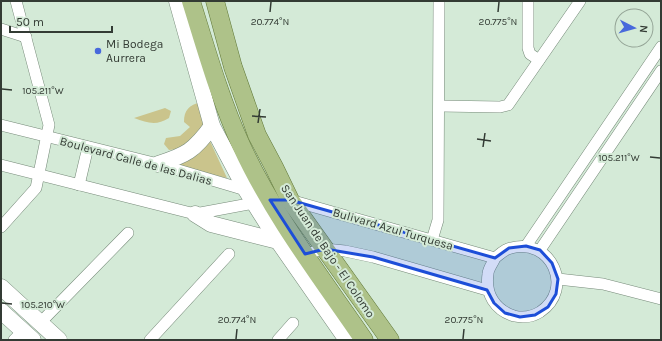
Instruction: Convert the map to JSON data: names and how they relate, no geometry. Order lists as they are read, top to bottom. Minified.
{"streets":{"main road":["San Juan de Bajo - El Colomo"],"street":["Boulevard Calle de las Dalias","Bulivard Azul Turquesa"]},"crossings":[["Boulevard Calle de las Dalias","Bulivard Azul Turquesa"],["Boulevard Calle de las Dalias","San Juan de Bajo - El Colomo"],["Bulivard Azul Turquesa","San Juan de Bajo - El Colomo"]],"places":["Mi Bodega Aurrera"],"scale_bar":"50 m","north":"right","coordinates":["20.774°N","20.775°N","105.211°W","105.210°W"]}
